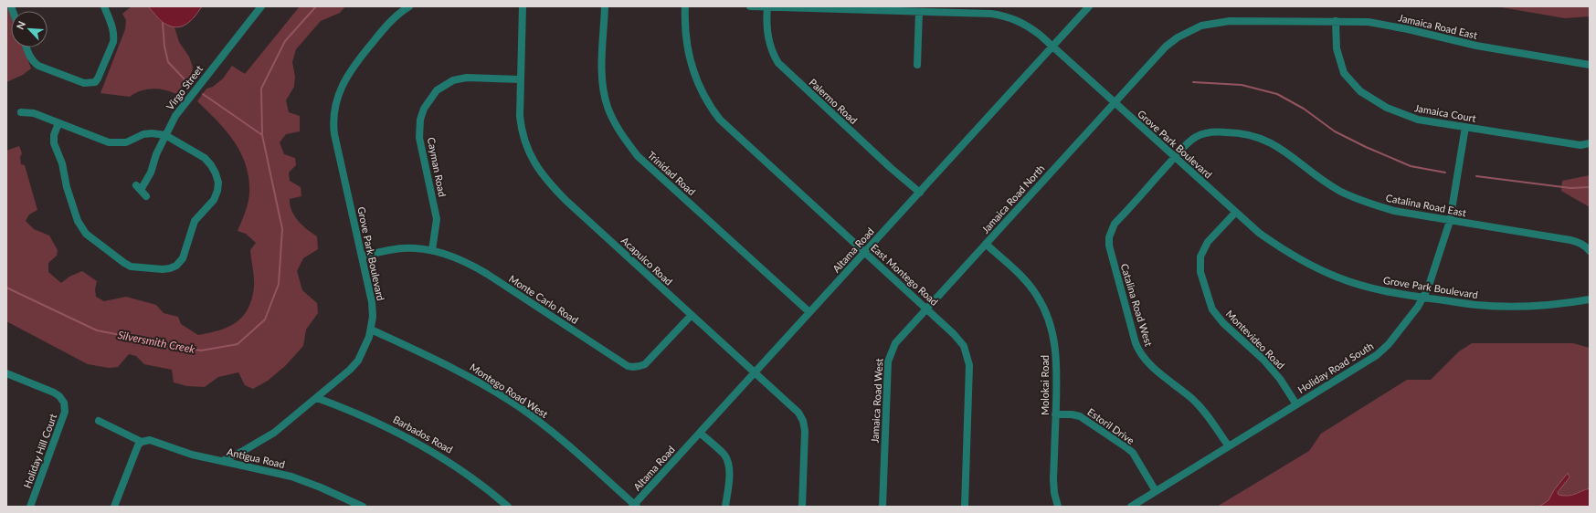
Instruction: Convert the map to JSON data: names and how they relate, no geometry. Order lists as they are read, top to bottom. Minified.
{"streets":{"street":["Jamaica Road East","Virgo Street","Palermo Road","Jamaica Court","Grove Park Boulevard","Cayman Road","Trinidad Road","Jamaica Road North","Catalina Road East","Altama Road","Acapulco Road","East Montego Road","Monte Carlo Road","Catalina Road West","Montevideo Road","Holiday Road South","Molokai Road","Montego Road West","Jamaica Road West","Estoril Drive","Barbados Road","Holiday Hill Court","Antigua Road"]},"crossings":[["Jamaica Road East","Jamaica Court"],["Jamaica Road East","Grove Park Boulevard"],["Jamaica Road East","Jamaica Road North"],["Palermo Road","Grove Park Boulevard"],["Palermo Road","Altama Road"],["Jamaica Court","Holiday Road South"],["Grove Park Boulevard","Jamaica Road North"],["Grove Park Boulevard","Catalina Road East"],["Grove Park Boulevard","Altama Road"],["Grove Park Boulevard","Monte Carlo Road"],["Grove Park Boulevard","Catalina Road West"],["Grove Park Boulevard","Montevideo Road"],["Grove Park Boulevard","Holiday Road South"],["Grove Park Boulevard","Montego Road West"],["Grove Park Boulevard","Barbados Road"],["Grove Park Boulevard","Antigua Road"],["Cayman Road","Acapulco Road"],["Cayman Road","Monte Carlo Road"],["Trinidad Road","Altama Road"],["Jamaica Road North","East Montego Road"],["Jamaica Road North","Molokai Road"],["Jamaica Road North","Jamaica Road West"],["Catalina Road East","Catalina Road West"],["Catalina Road East","Holiday Road South"],["Altama Road","Acapulco Road"],["Altama Road","East Montego Road"],["Altama Road","Montego Road West"],["Acapulco Road","Monte Carlo Road"],["East Montego Road","Jamaica Road West"],["Catalina Road West","Holiday Road South"],["Montevideo Road","Holiday Road South"],["Holiday Road South","Estoril Drive"],["Molokai Road","Estoril Drive"]],"water":["Silversmith Creek"],"north":"top left"}
